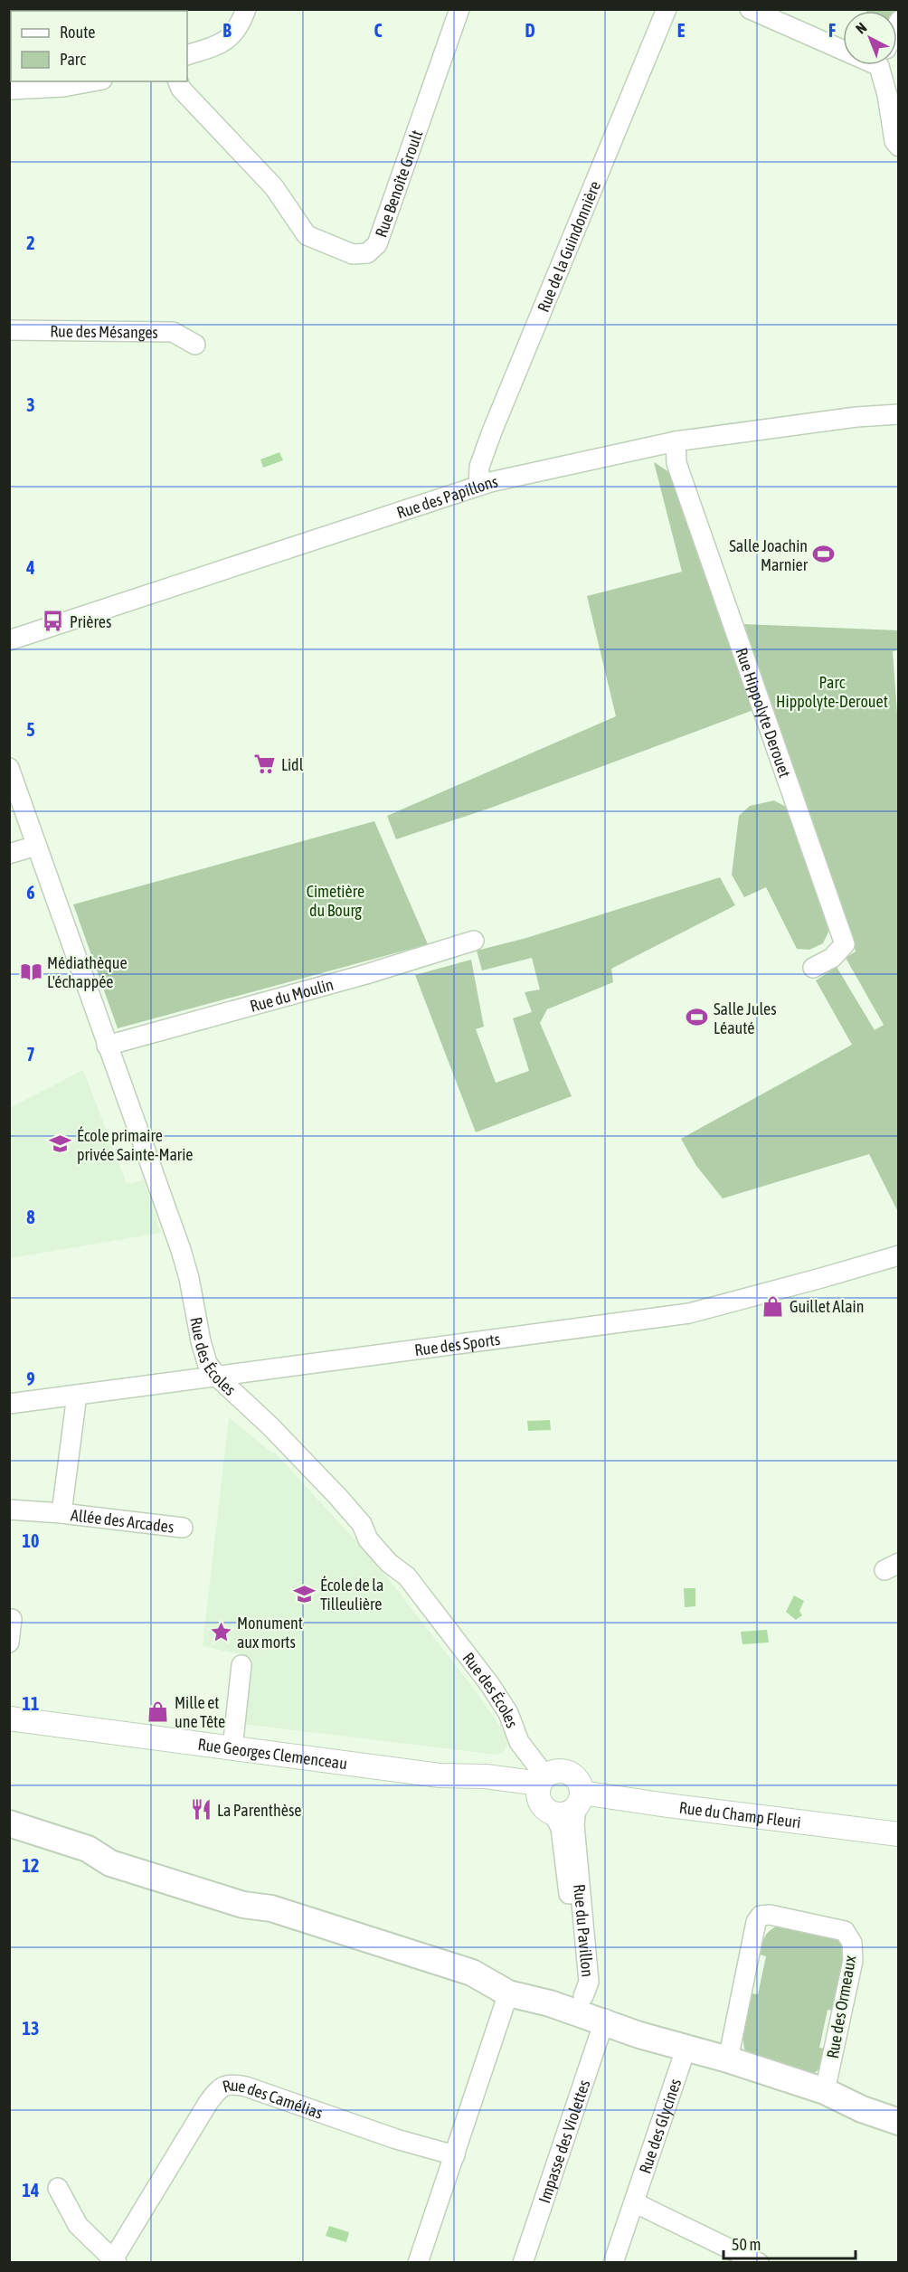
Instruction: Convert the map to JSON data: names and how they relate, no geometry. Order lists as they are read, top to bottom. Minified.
{"streets":{"street":["Rue Benoîte Groult","Rue de la Guindonnière","Rue des Mésanges","Rue des Papillons","Rue Hippolyte Derouet","Rue du Moulin","Rue des Sports","Rue des Écoles","Allée des Arcades","Rue Georges Clemenceau","Rue du Champ Fleuri","Rue du Pavillon","Rue des Ormeaux","Rue des Camélias","Rue des Glycines","Impasse des Violettes"]},"crossings":[["Rue de la Guindonnière","Rue des Papillons"],["Rue des Papillons","Rue Hippolyte Derouet"],["Rue du Moulin","Rue des Écoles"],["Rue des Sports","Rue des Écoles"],["Rue des Sports","Allée des Arcades"],["Rue des Écoles","Rue Georges Clemenceau"],["Rue des Écoles","Rue du Champ Fleuri"],["Rue des Écoles","Rue du Pavillon"],["Rue Georges Clemenceau","Rue du Champ Fleuri"],["Rue Georges Clemenceau","Rue du Pavillon"],["Rue du Champ Fleuri","Rue du Pavillon"]],"parks":["Parc Hippolyte-Derouet","Cimetière du Bourg"],"places":{"sports":["Salle Joachin Marnier","Salle Jules Léauté"],"bus stop":["Prières"],"supermarket":["Lidl"],"library":["Médiathèque L'échappée"],"school or university":["École primaire privée Sainte-Marie","École de la Tilleulière"],"shop":["Guillet Alain","Mille et une Tête"],"place":["Monument aux morts"],"restaurant":["La Parenthèse"]},"legend":["Route","Parc"],"scale_bar":"50 m","north":"top left","grid":{"columns":["B","C","D","E","F"],"rows":["2","3","4","5","6","7","8","9","10","11","12","13","14"]}}
